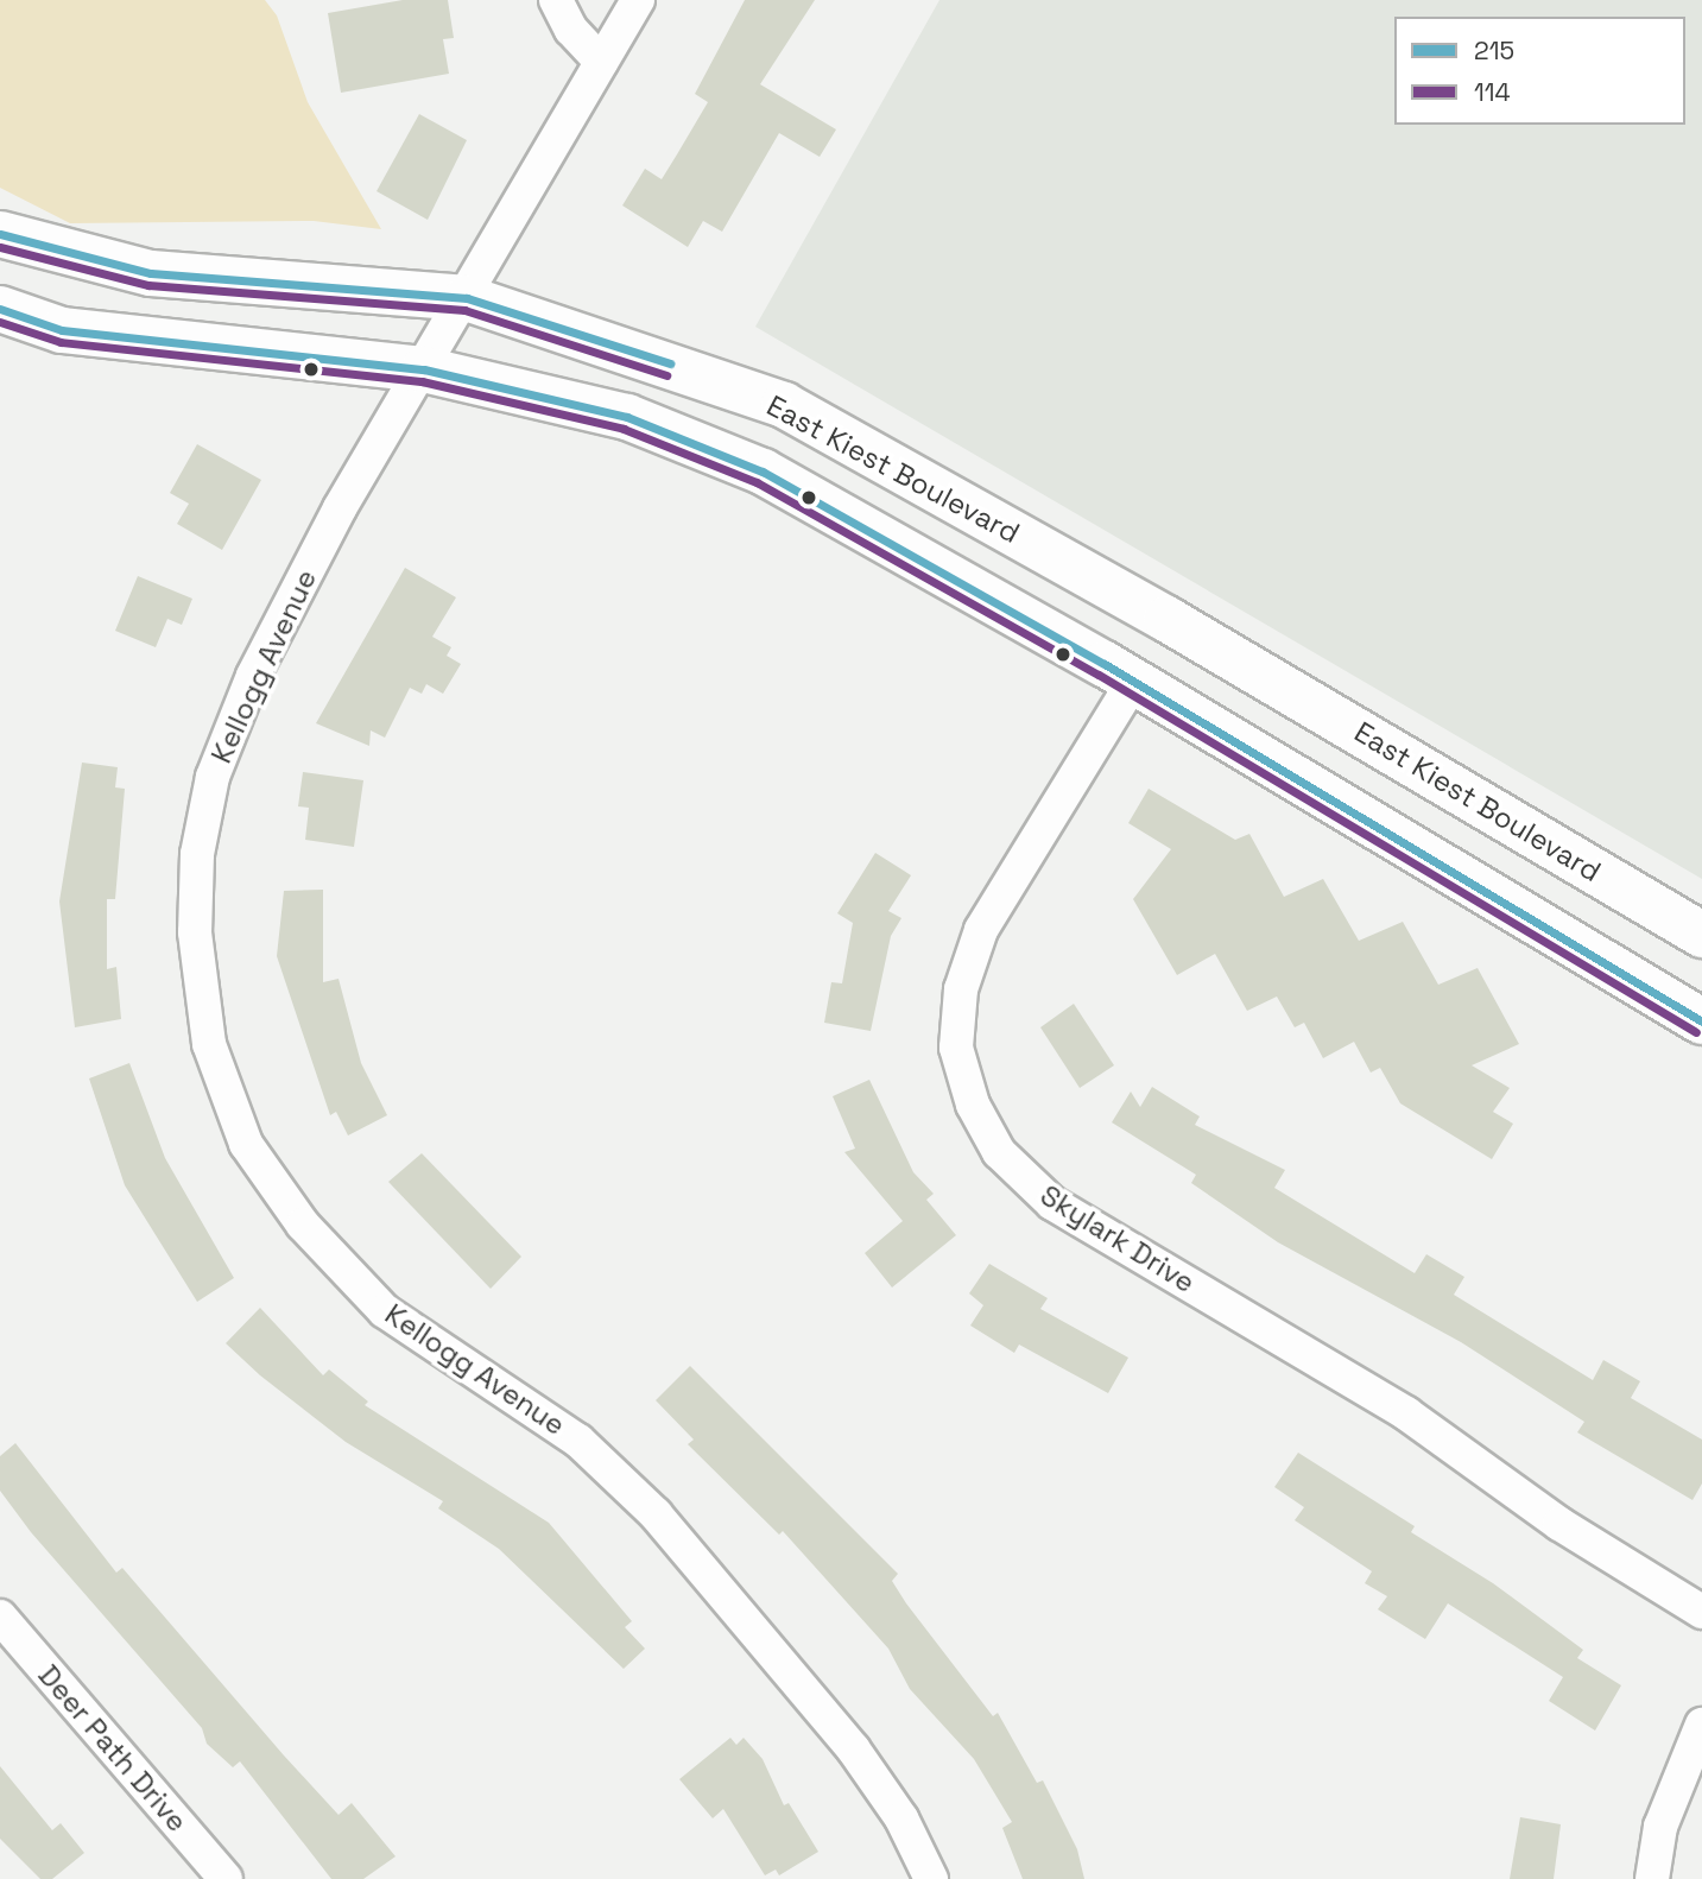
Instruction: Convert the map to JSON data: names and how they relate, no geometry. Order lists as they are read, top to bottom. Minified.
{"streets":{"main road":["East Kiest Boulevard","Skylark Drive"],"street":["Kellogg Avenue","Deer Path Drive"]},"crossings":[["East Kiest Boulevard","Kellogg Avenue"],["East Kiest Boulevard","Skylark Drive"]],"lines":["transit line 215","transit line 114"],"legend":["215","114"]}
